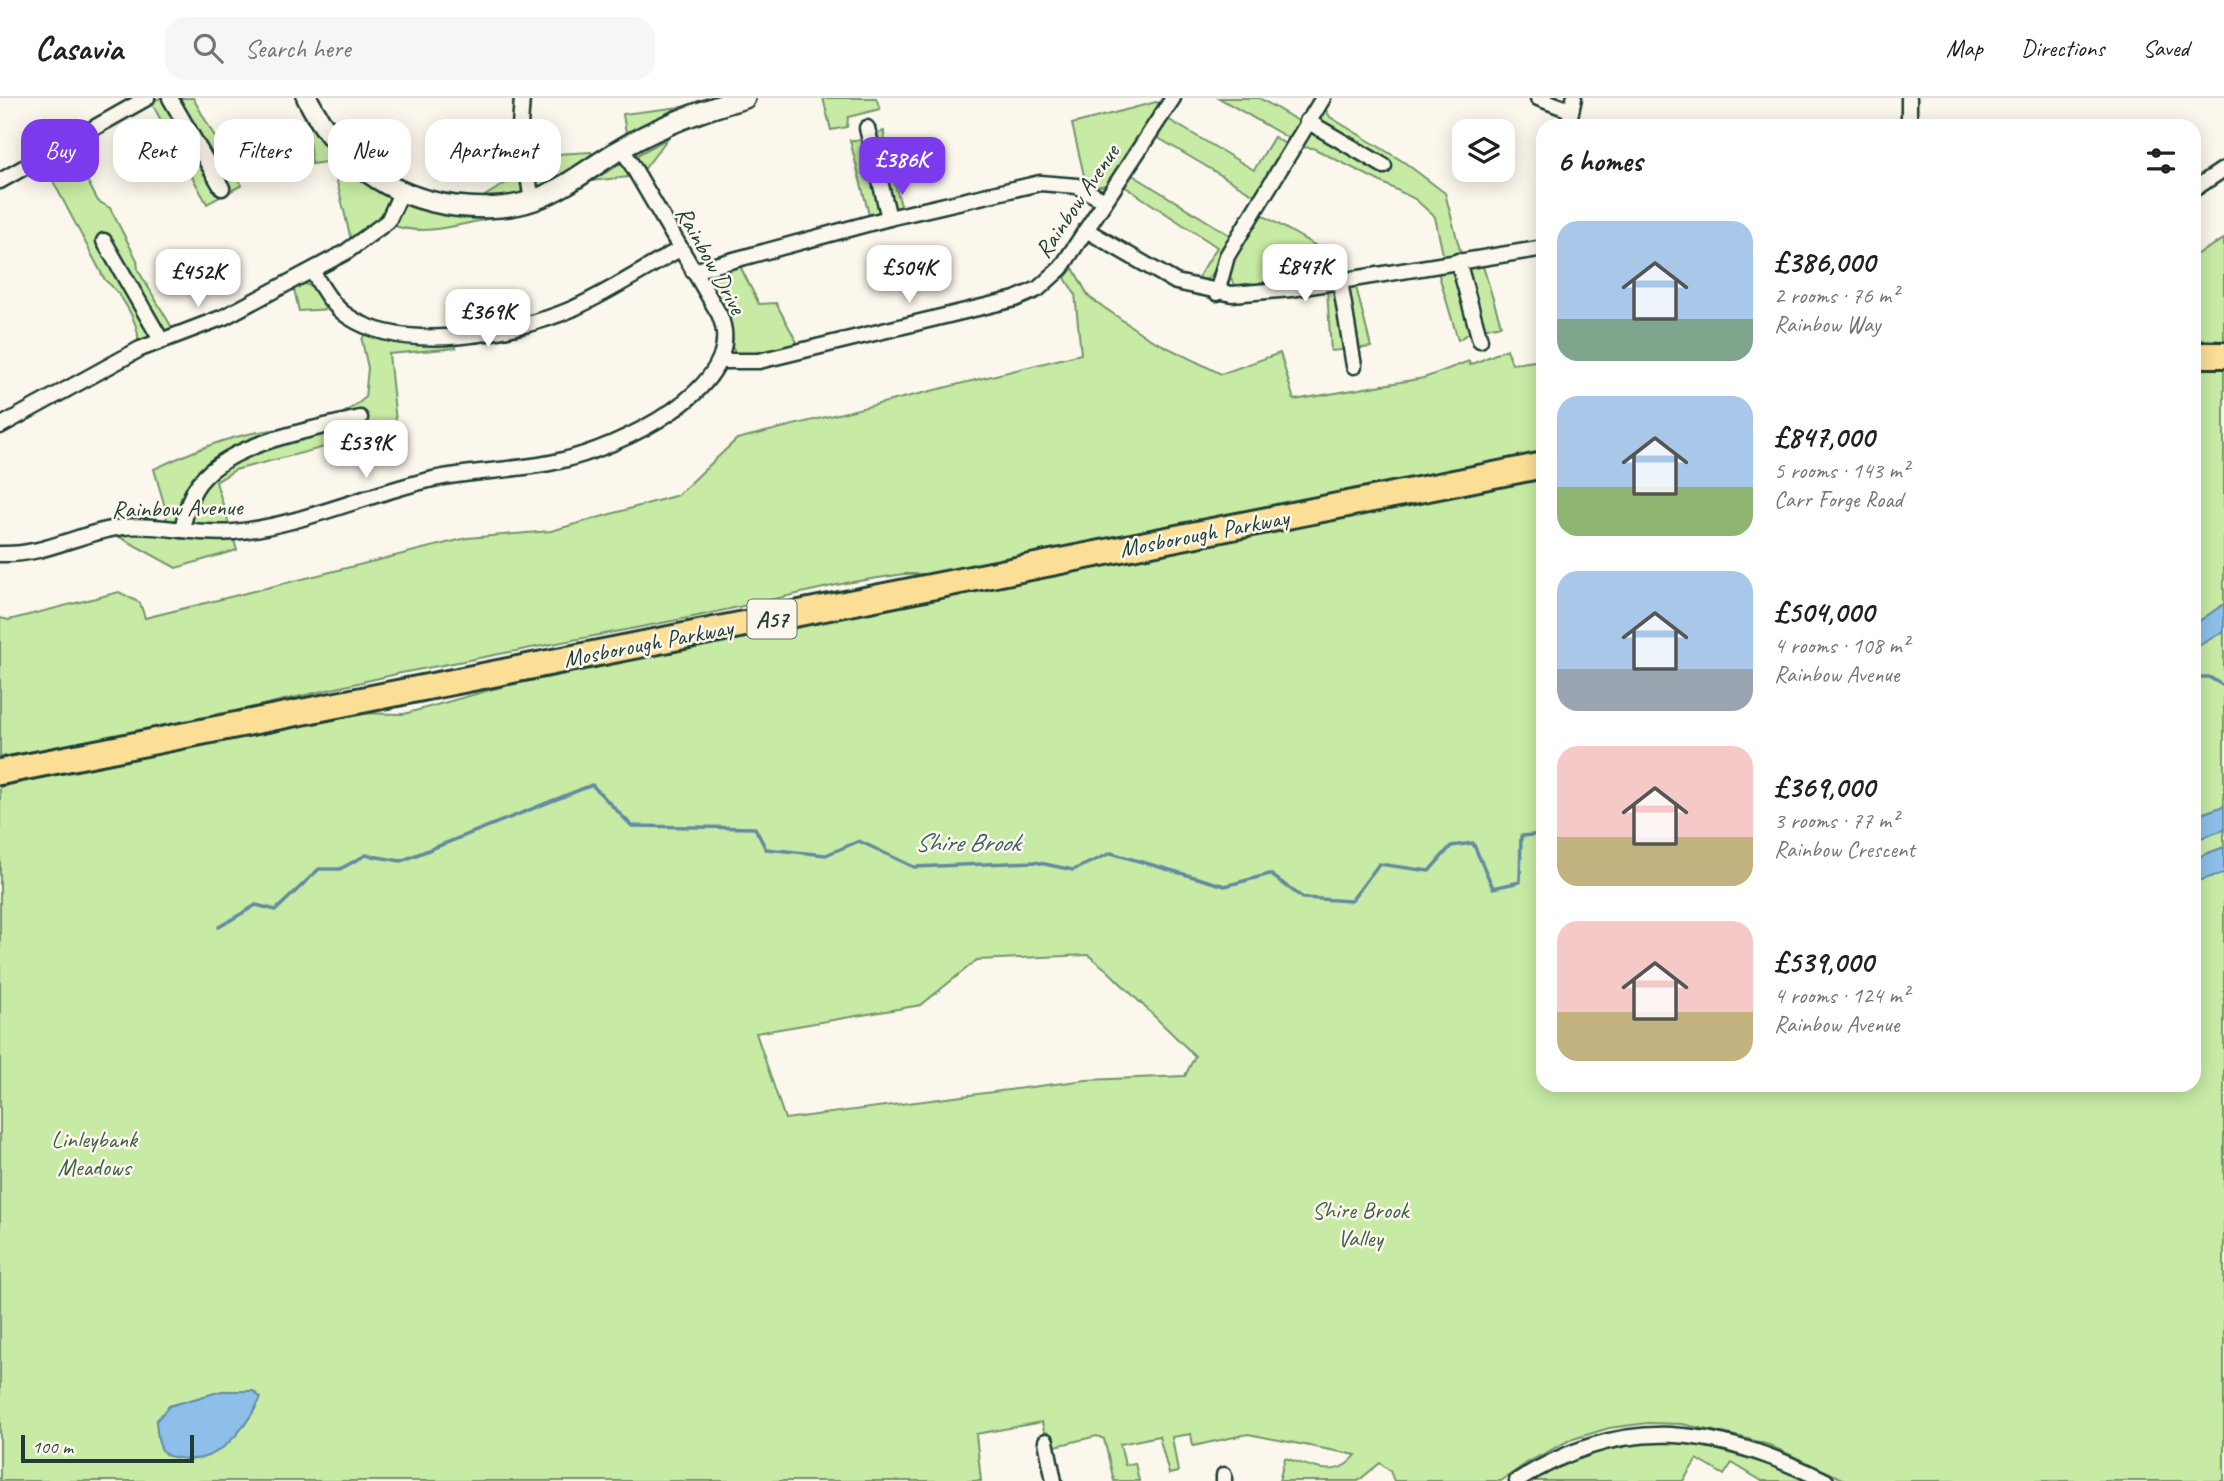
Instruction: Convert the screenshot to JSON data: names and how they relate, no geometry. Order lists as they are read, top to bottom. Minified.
{"streets":{"highway":["Mosborough Parkway","A57"],"street":["Rainbow Avenue","Rainbow Drive"]},"crossings":[["Rainbow Avenue","Rainbow Drive"]],"water":["Shire Brook"],"parks":["Linleybank Meadows","Shire Brook Valley"],"scale_bar":"100 m","page":{"header":"Casavia","search":"Search here","nav":["Map","Directions","Saved"],"chip":["Buy","Rent","Filters","New","Apartment"],"heading":"6 homes","price":["£386K","£847K","£504K","£452K","£369K","£539K"],"list":[{"name":"£386,000","note":"2 rooms · 76 m² · Rainbow Way"},{"name":"£847,000","note":"5 rooms · 143 m² · Carr Forge Road"},{"name":"£504,000","note":"4 rooms · 108 m² · Rainbow Avenue"},{"name":"£369,000","note":"3 rooms · 77 m² · Rainbow Crescent"},{"name":"£539,000","note":"4 rooms · 124 m² · Rainbow Avenue"}],"scale":"100 m"}}
